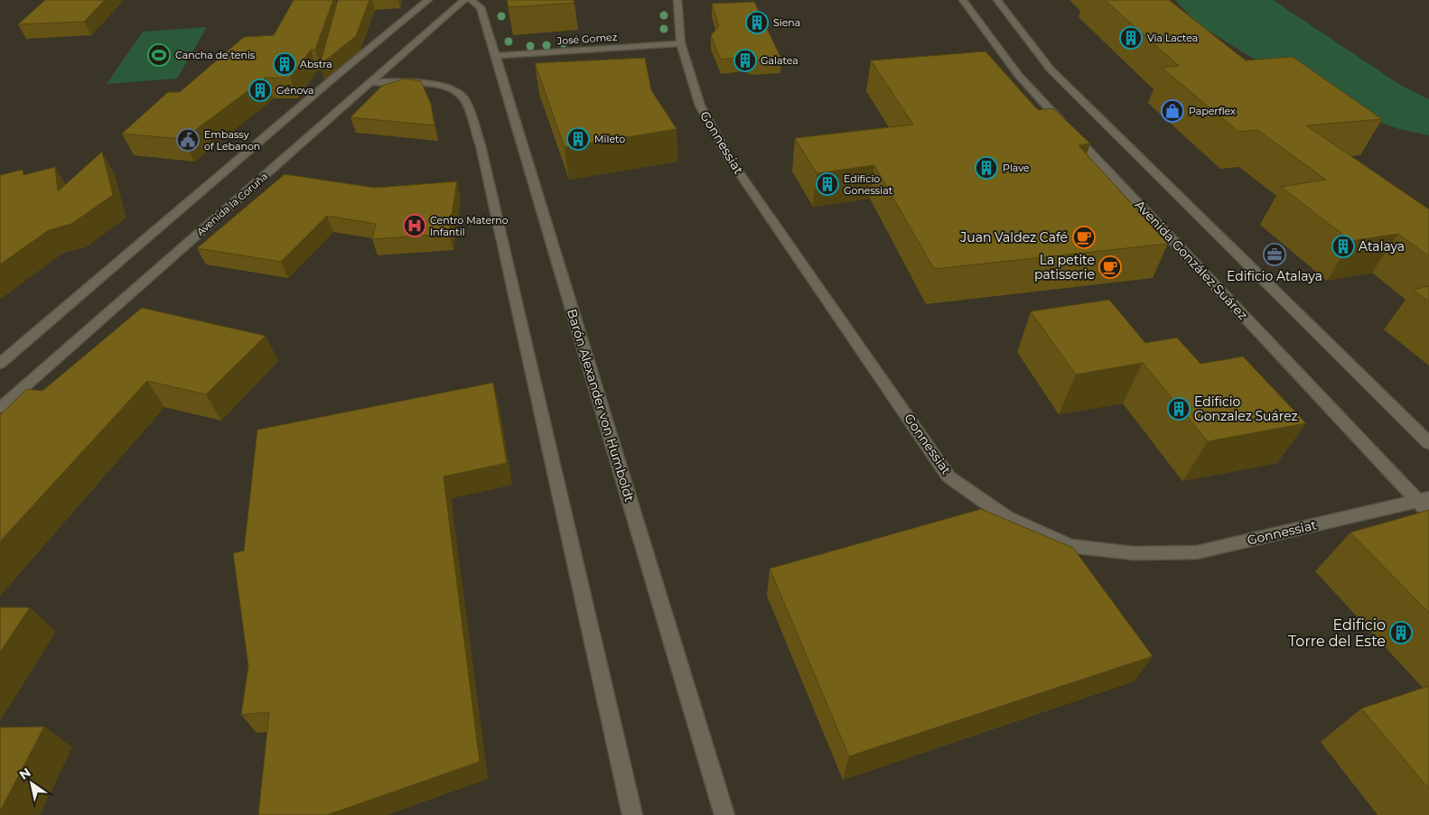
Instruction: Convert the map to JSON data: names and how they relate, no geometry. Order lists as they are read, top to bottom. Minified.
{"streets":{"street":["José Gomez","Gonnessiat","Avenida la Coruña","Avenida González Suárez","Barón Alexander von Humboldt"]},"crossings":[["José Gomez","Gonnessiat"],["José Gomez","Barón Alexander von Humboldt"],["Gonnessiat","Avenida González Suárez"]],"places":{"building":["Siena","Via Lactea","Galatea","Abstra","Génova","Mileto","Plave","Edificio Gonessiat","Atalaya","Edificio Gonzalez Suárez","Edificio Torre del Este"],"sports":["Cancha de tenis"],"shop":["Paperflex"],"public building":["Embassy of Lebanon"],"hospital":["Centro Materno Infantil"],"cafe":["Juan Valdez Café","La petite patisserie"],"office":["Edificio Atalaya"]},"north":"top left"}
